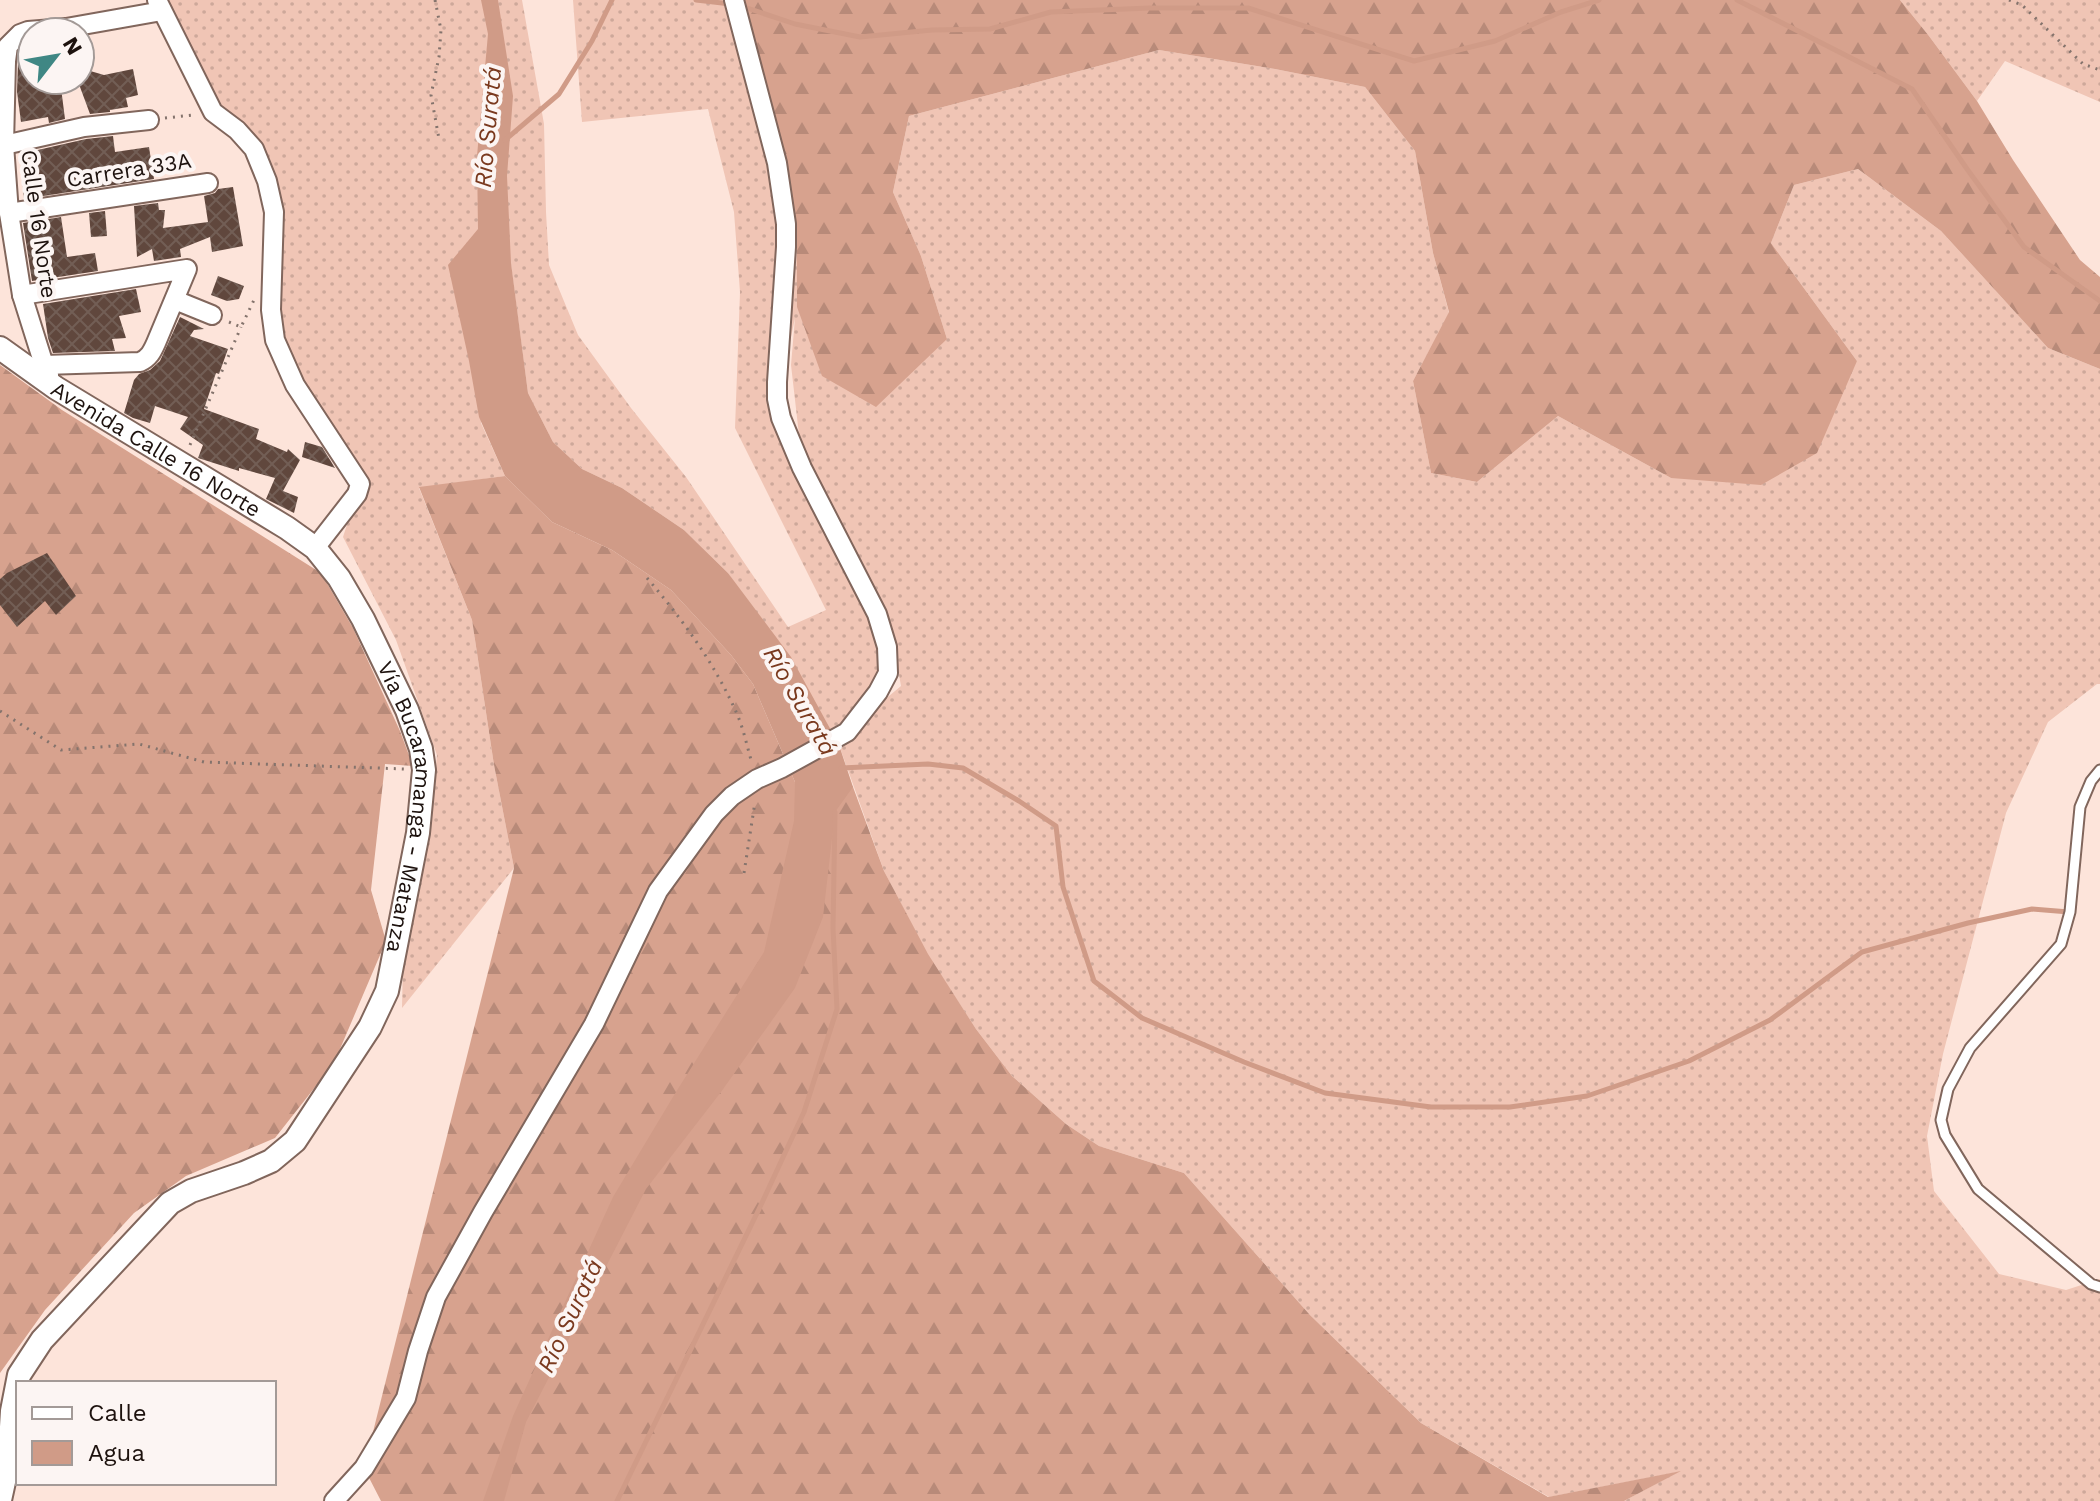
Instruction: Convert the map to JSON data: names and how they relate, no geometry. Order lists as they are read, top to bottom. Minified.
{"streets":{"street":["Carrera 33A","Calle 16 Norte","Avenida Calle 16 Norte","Vía Bucaramanga - Matanza"]},"crossings":[["Carrera 33A","Calle 16 Norte"],["Calle 16 Norte","Avenida Calle 16 Norte"],["Avenida Calle 16 Norte","Vía Bucaramanga - Matanza"]],"water":["Río Suratá"],"legend":["Calle","Agua"],"north":"top right"}
